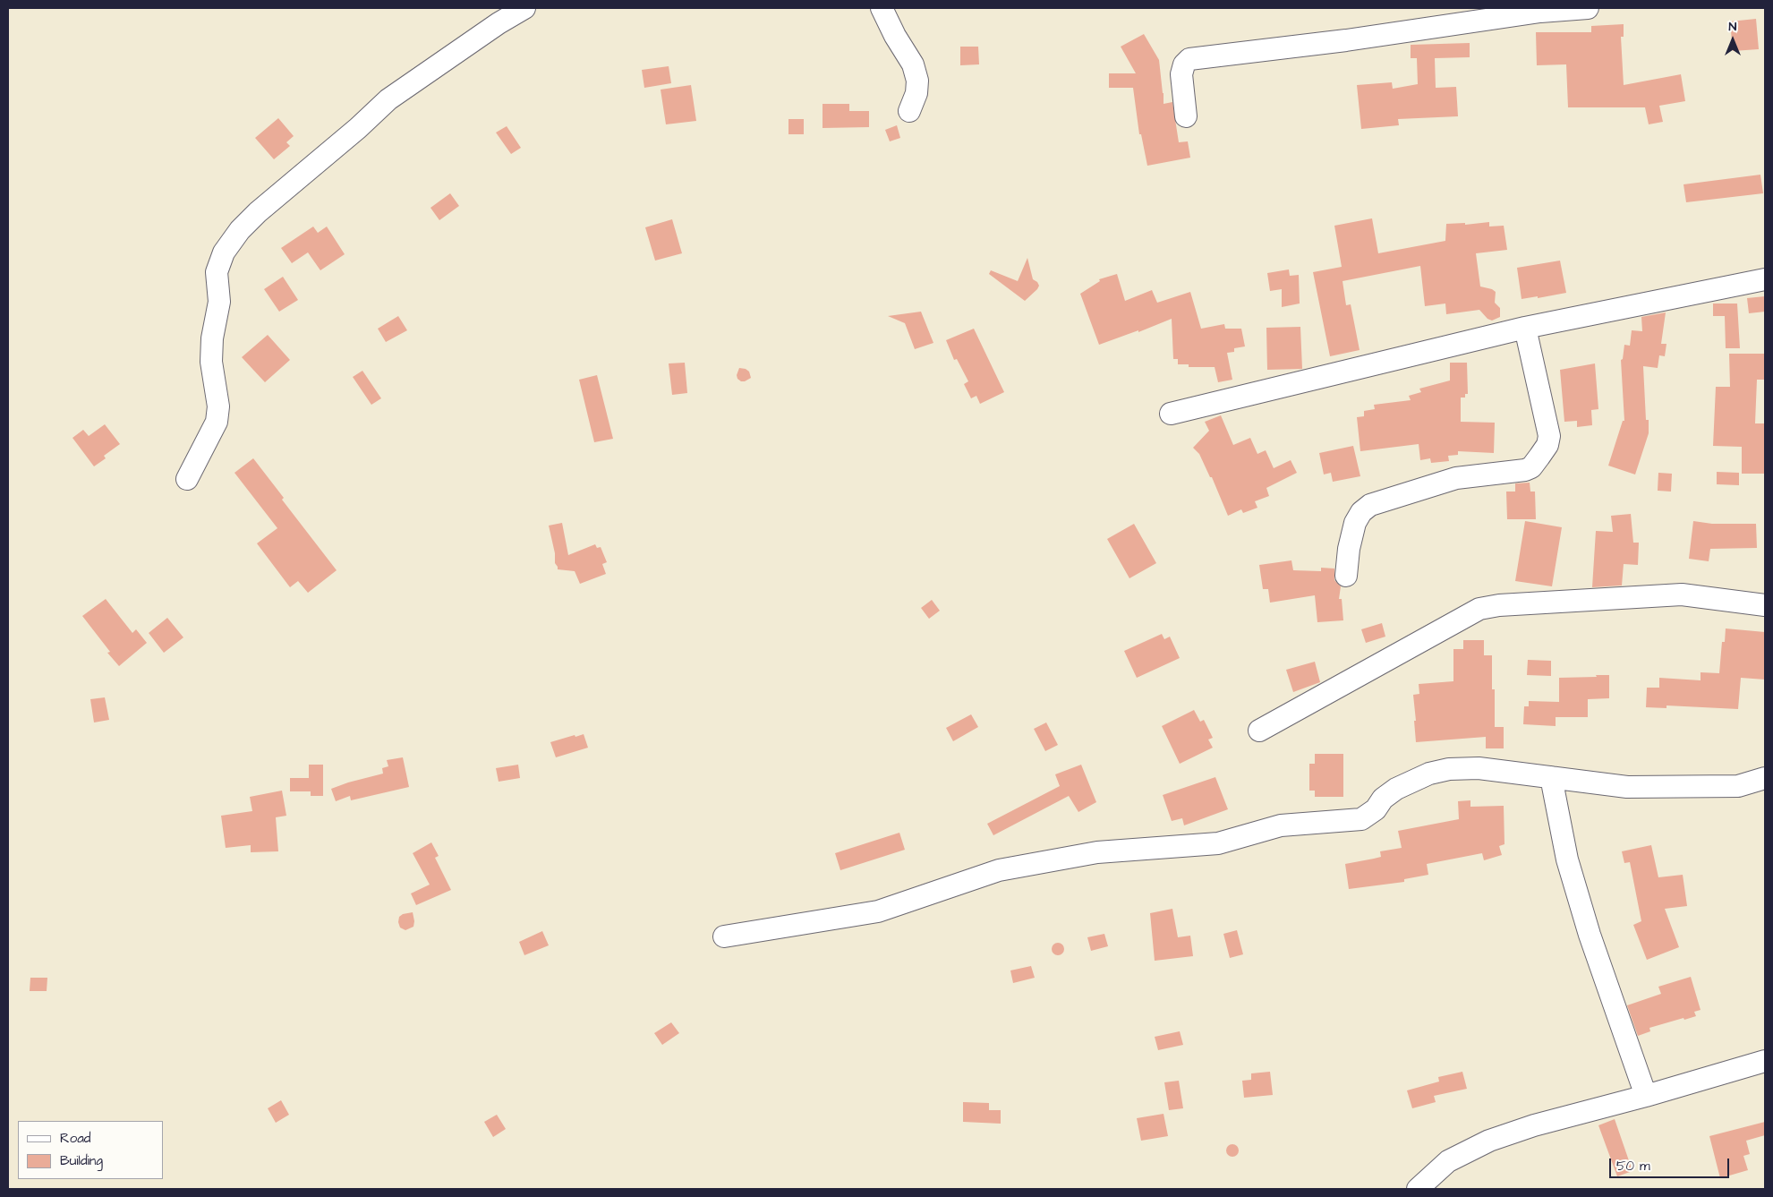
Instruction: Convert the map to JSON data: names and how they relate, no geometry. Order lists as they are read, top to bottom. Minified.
{"legend":["Road","Building"],"scale_bar":"50 m","north":"top"}
